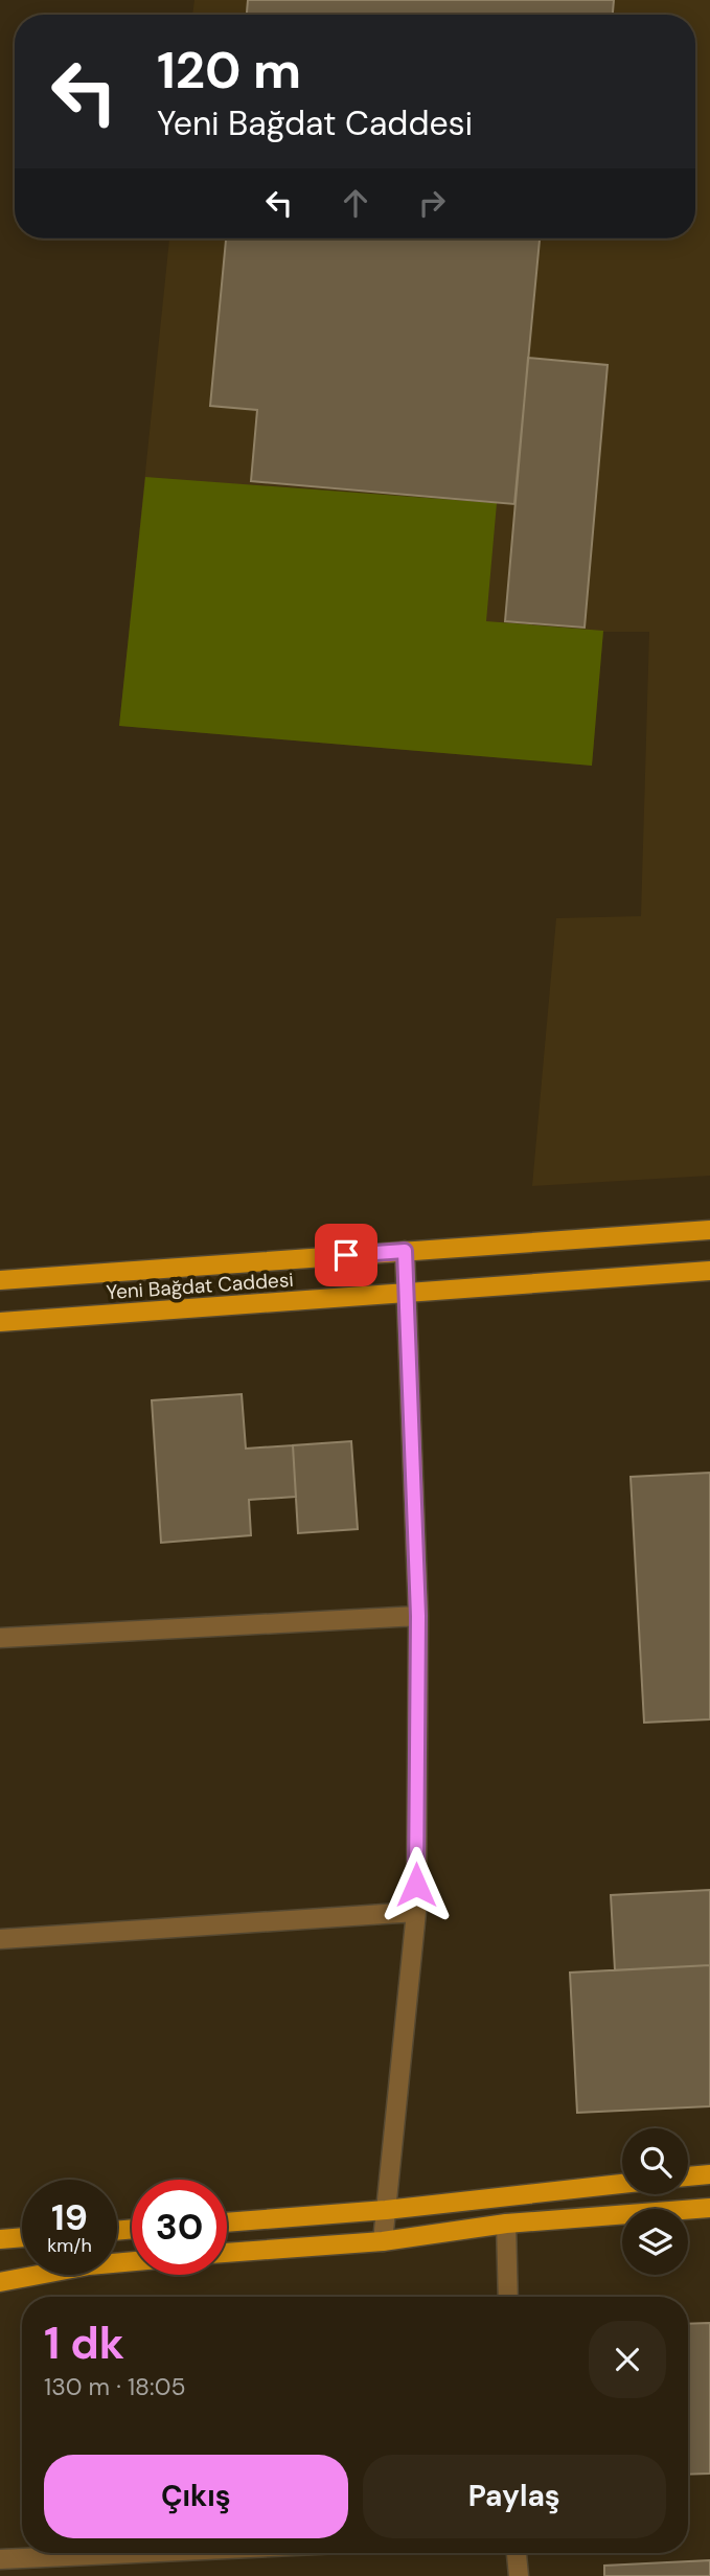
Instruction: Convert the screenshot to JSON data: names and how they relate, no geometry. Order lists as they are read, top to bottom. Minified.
{"streets":{"main road":["Yeni Bağdat Caddesi"]},"page":{"turn":["120 m","Yeni Bağdat Caddesi"],"speed":"19 km/h","limit":"30","heading":["1 dk","130 m · 18:05"],"buttons":["Çıkış","Paylaş"]}}
